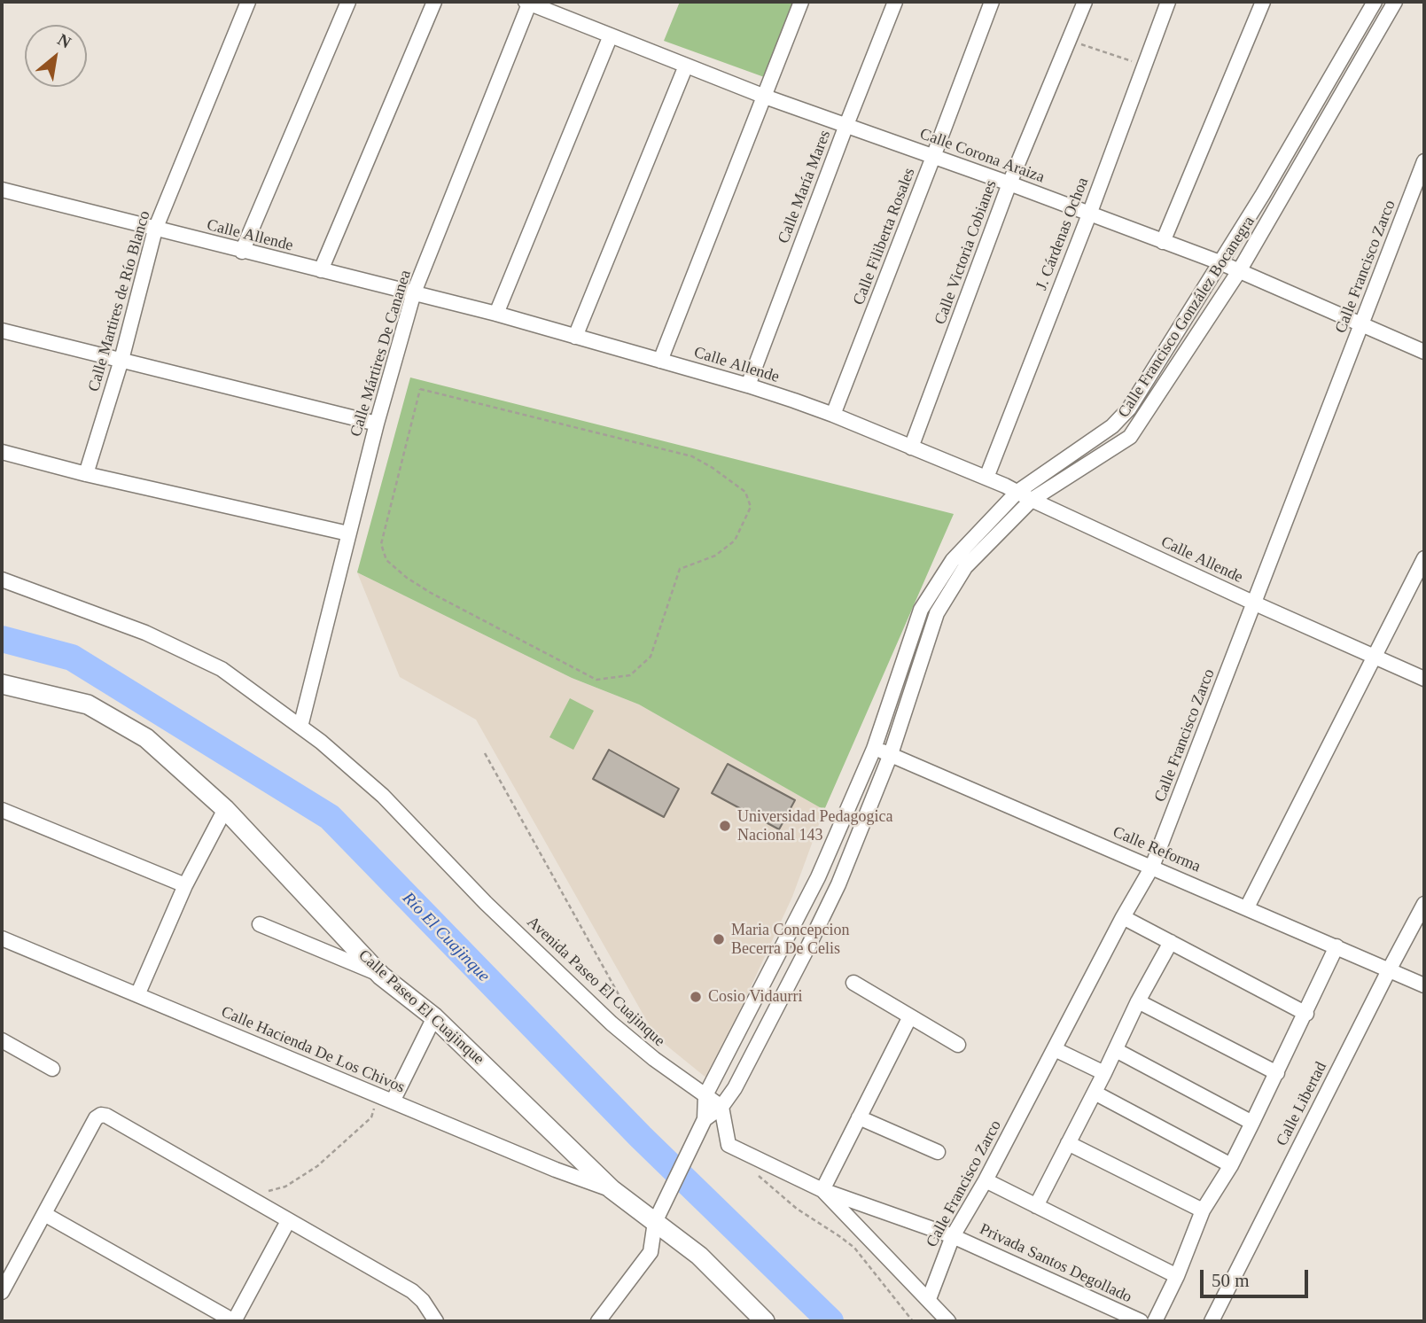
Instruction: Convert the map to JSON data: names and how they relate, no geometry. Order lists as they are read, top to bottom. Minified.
{"streets":{"street":["Calle Corona Araiza","Calle María Mares","J. Cárdenas Ochoa","Calle Allende","Calle Filiberta Rosales","Calle Victoria Cobianes","Calle Francisco Zarco","Calle Martires de Río Blanco","Calle Francisco González Bocanegra","Calle Mártires De Cananea","Calle Reforma","Avenida Paseo El Cuajinque","Calle Paseo El Cuajinque","Calle Hacienda De Los Chivos","Calle Libertad","Privada Santos Degollado"]},"crossings":[["Calle Corona Araiza","Calle María Mares"],["Calle Corona Araiza","J. Cárdenas Ochoa"],["Calle Corona Araiza","Calle Filiberta Rosales"],["Calle Corona Araiza","Calle Victoria Cobianes"],["Calle Corona Araiza","Calle Francisco Zarco"],["Calle Corona Araiza","Calle Francisco González Bocanegra"],["Calle Corona Araiza","Calle Mártires De Cananea"],["Calle María Mares","Calle Allende"],["J. Cárdenas Ochoa","Calle Allende"],["Calle Allende","Calle Filiberta Rosales"],["Calle Allende","Calle Victoria Cobianes"],["Calle Allende","Calle Francisco Zarco"],["Calle Allende","Calle Martires de Río Blanco"],["Calle Allende","Calle Francisco González Bocanegra"],["Calle Allende","Calle Mártires De Cananea"],["Calle Francisco Zarco","Calle Reforma"],["Calle Francisco Zarco","Privada Santos Degollado"],["Calle Francisco González Bocanegra","Calle Reforma"],["Calle Francisco González Bocanegra","Avenida Paseo El Cuajinque"],["Calle Mártires De Cananea","Avenida Paseo El Cuajinque"],["Calle Reforma","Calle Libertad"],["Calle Paseo El Cuajinque","Calle Hacienda De Los Chivos"]],"water":["Río El Cuajinque"],"places":["Universidad Pedagogica Nacional 143","Maria Concepcion Becerra De Celis","Cosio Vidaurri"],"scale_bar":"50 m","north":"top right"}
